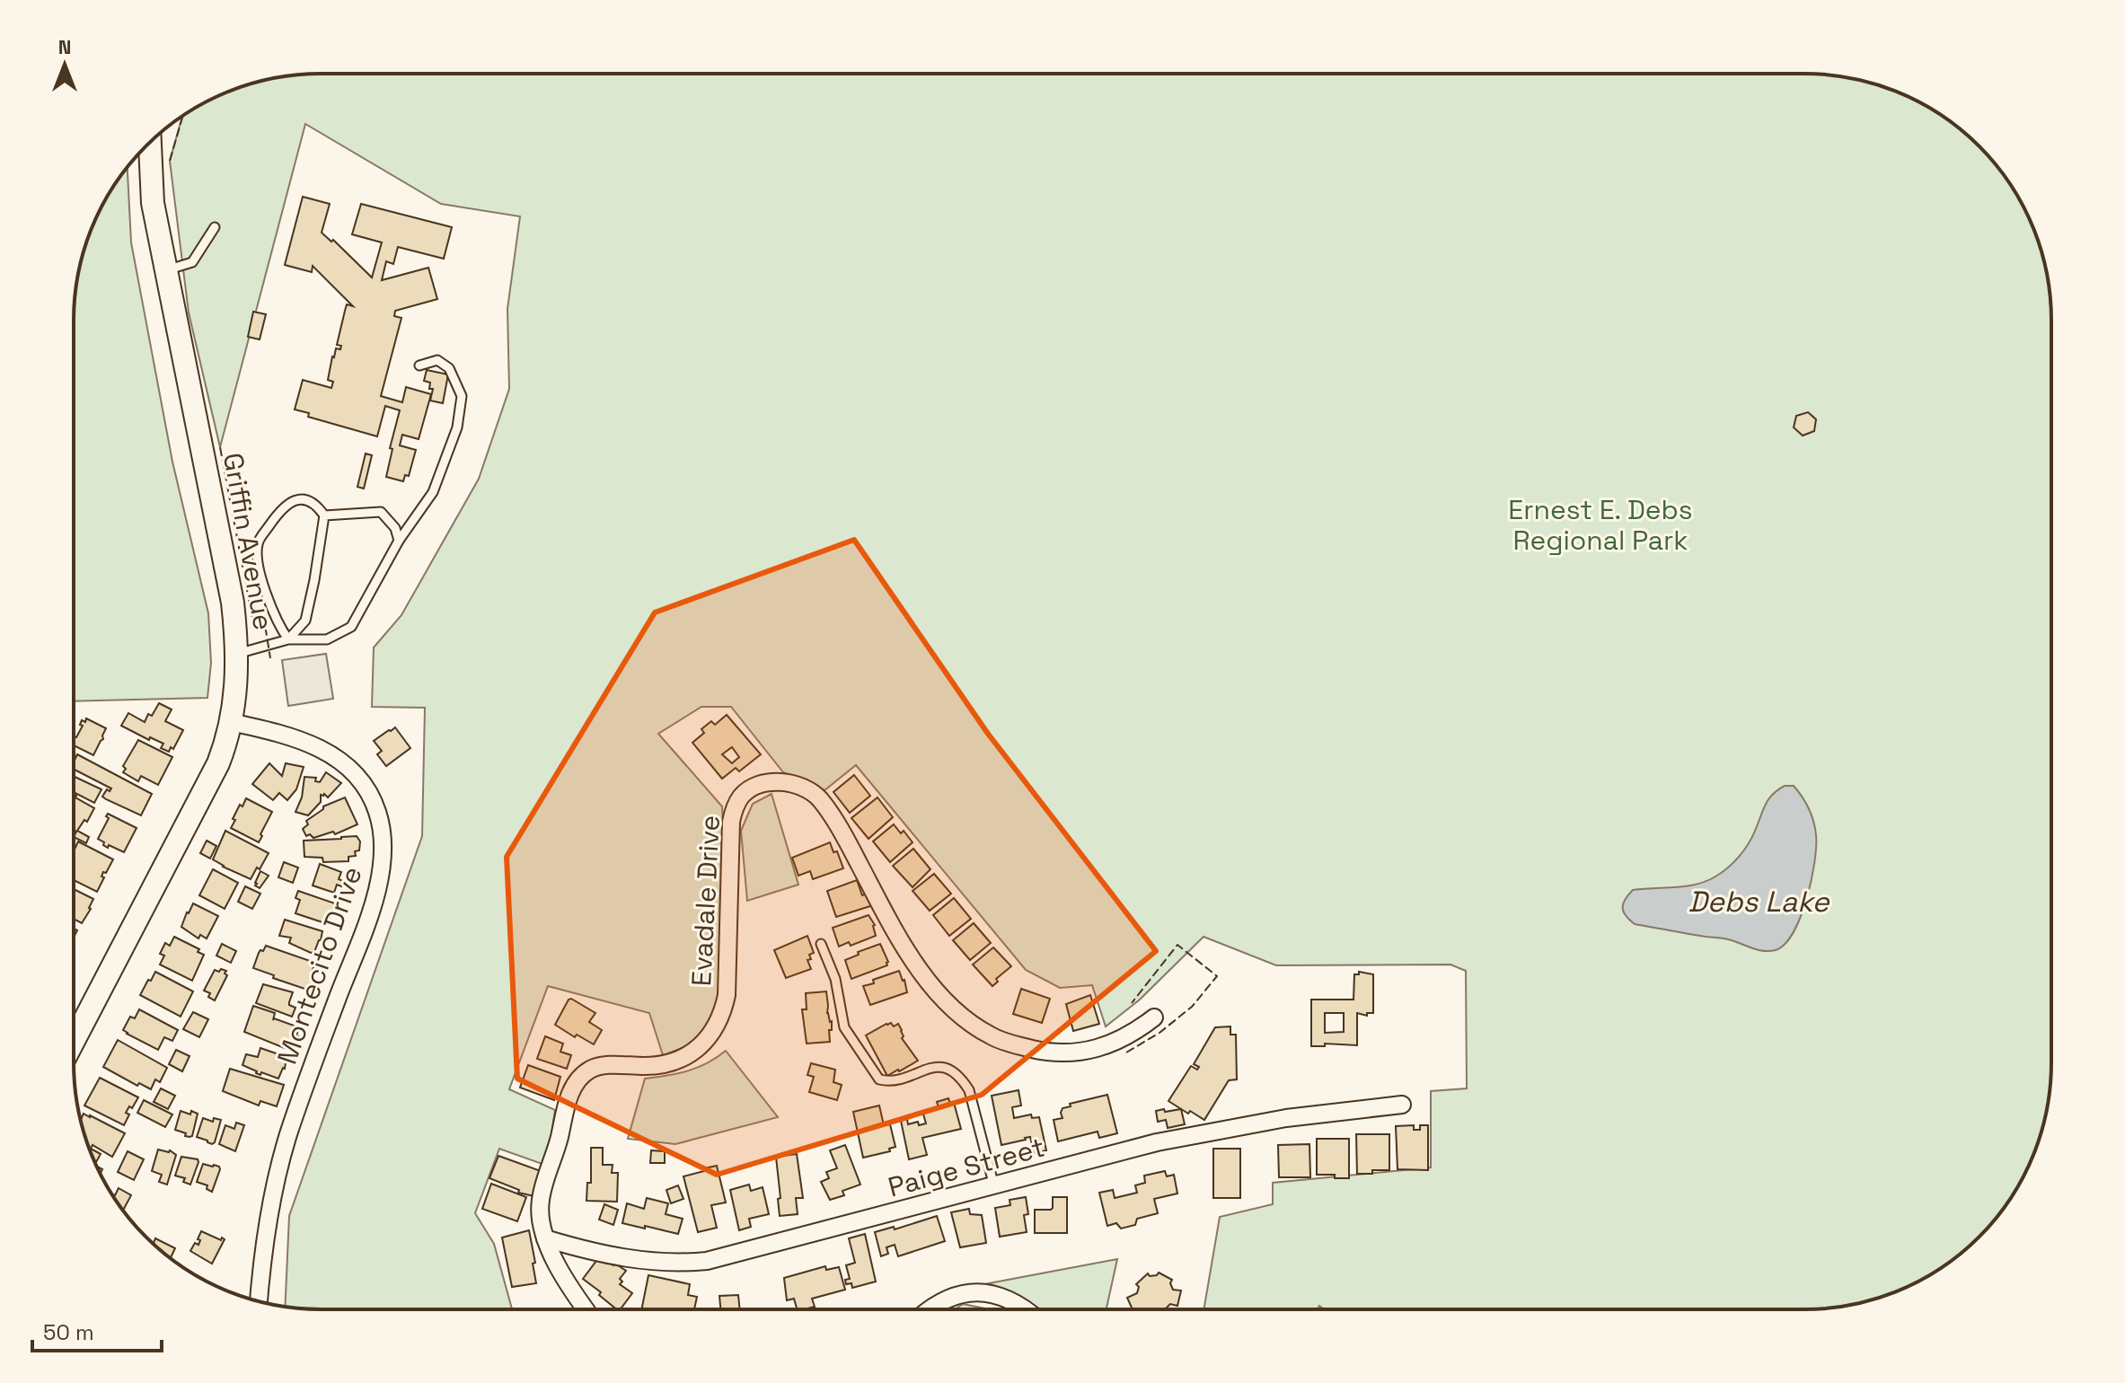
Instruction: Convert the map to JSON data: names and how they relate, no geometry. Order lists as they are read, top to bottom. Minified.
{"streets":{"street":["Griffin Avenue","Evadale Drive","Montecito Drive","Paige Street"]},"crossings":[["Griffin Avenue","Montecito Drive"],["Evadale Drive","Paige Street"]],"water":["Debs Lake"],"parks":["Ernest E. Debs Regional Park"],"scale_bar":"50 m","north":"top"}
